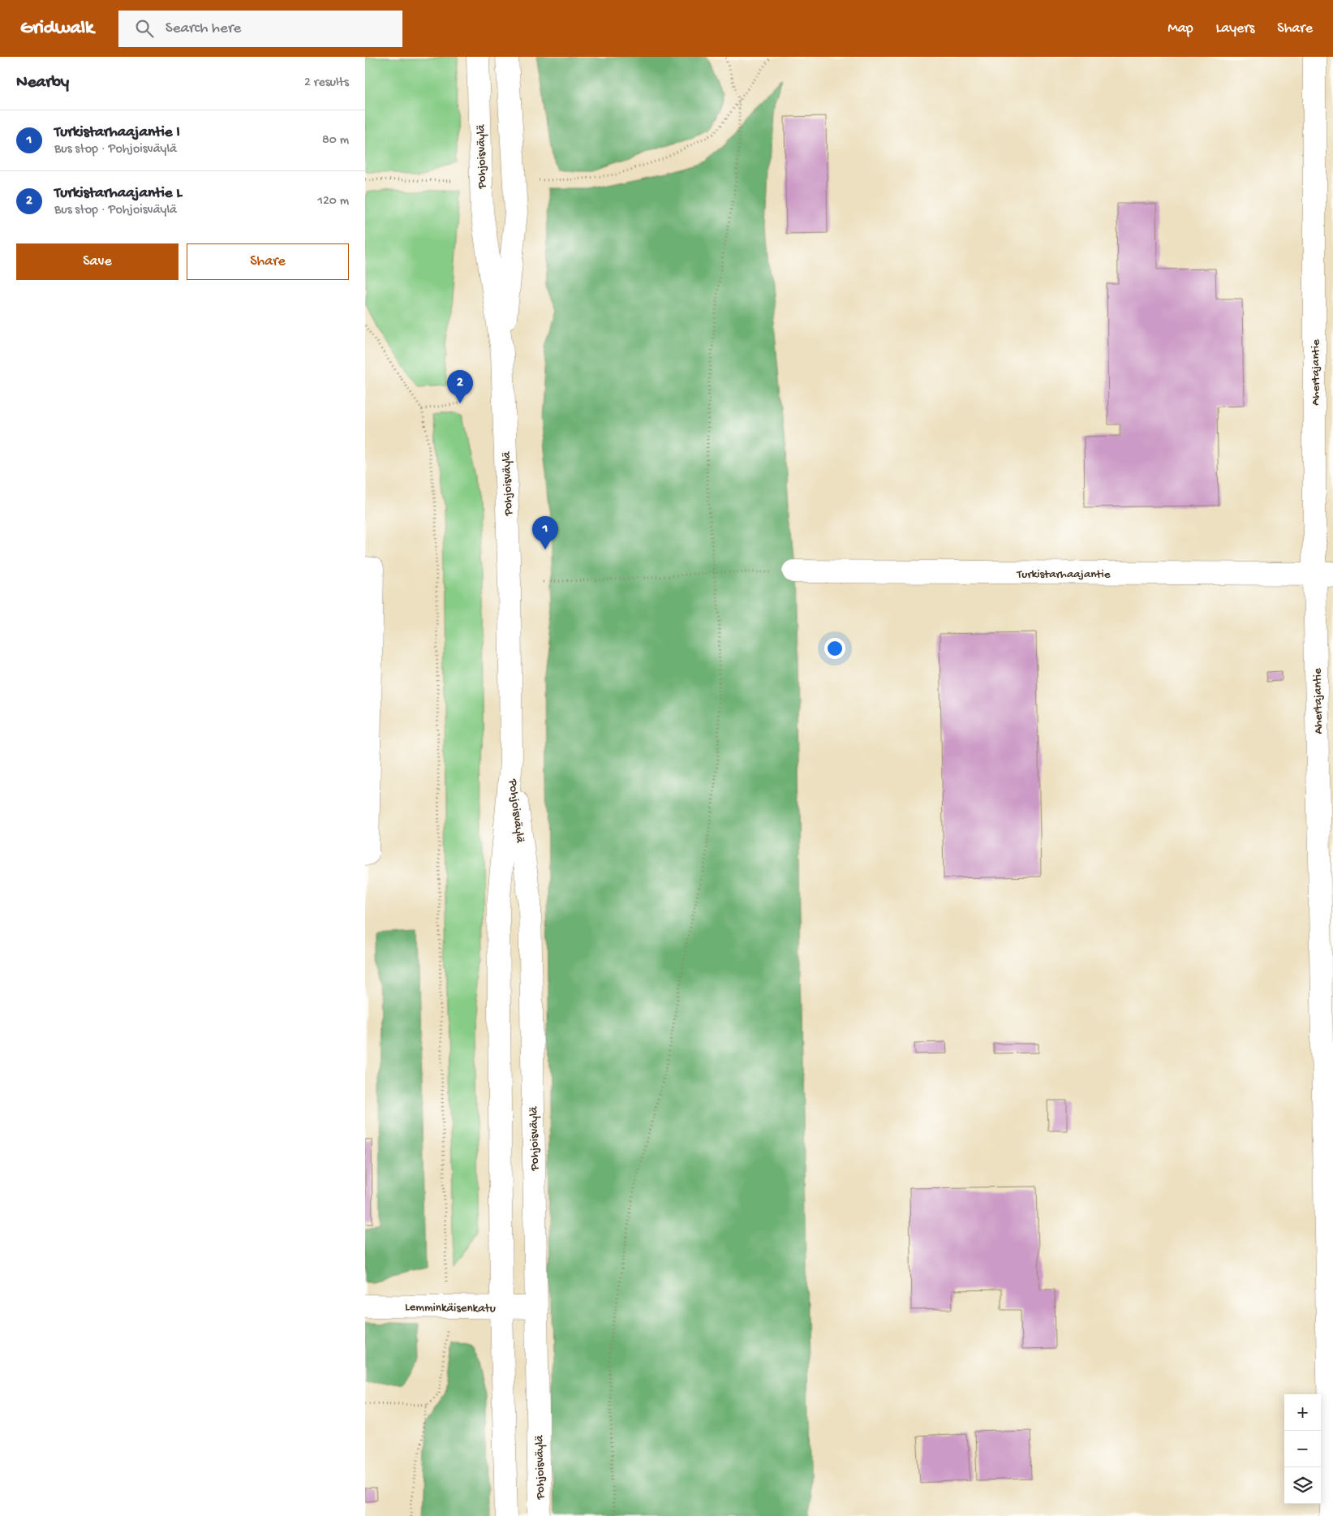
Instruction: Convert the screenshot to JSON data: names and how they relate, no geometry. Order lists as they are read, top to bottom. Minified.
{"streets":{"main road":["Pohjoisväylä","Ahertajantie","Turkistarhaajantie","Lemminkäisenkatu"]},"crossings":[["Pohjoisväylä","Lemminkäisenkatu"],["Ahertajantie","Turkistarhaajantie"]],"page":{"header":"Gridwalk","search":"Search here","nav":["Map","Layers","Share"],"heading":["Nearby","2 results"],"list":[{"mark":"1","name":"Turkistarhaajantie I","note":"Bus stop · Pohjoisväylä","value":"80 m"},{"mark":"2","name":"Turkistarhaajantie L","note":"Bus stop · Pohjoisväylä","value":"120 m"}],"buttons":["Save","Share"],"pins":["2","1"],"map_buttons":["+","−"]}}
